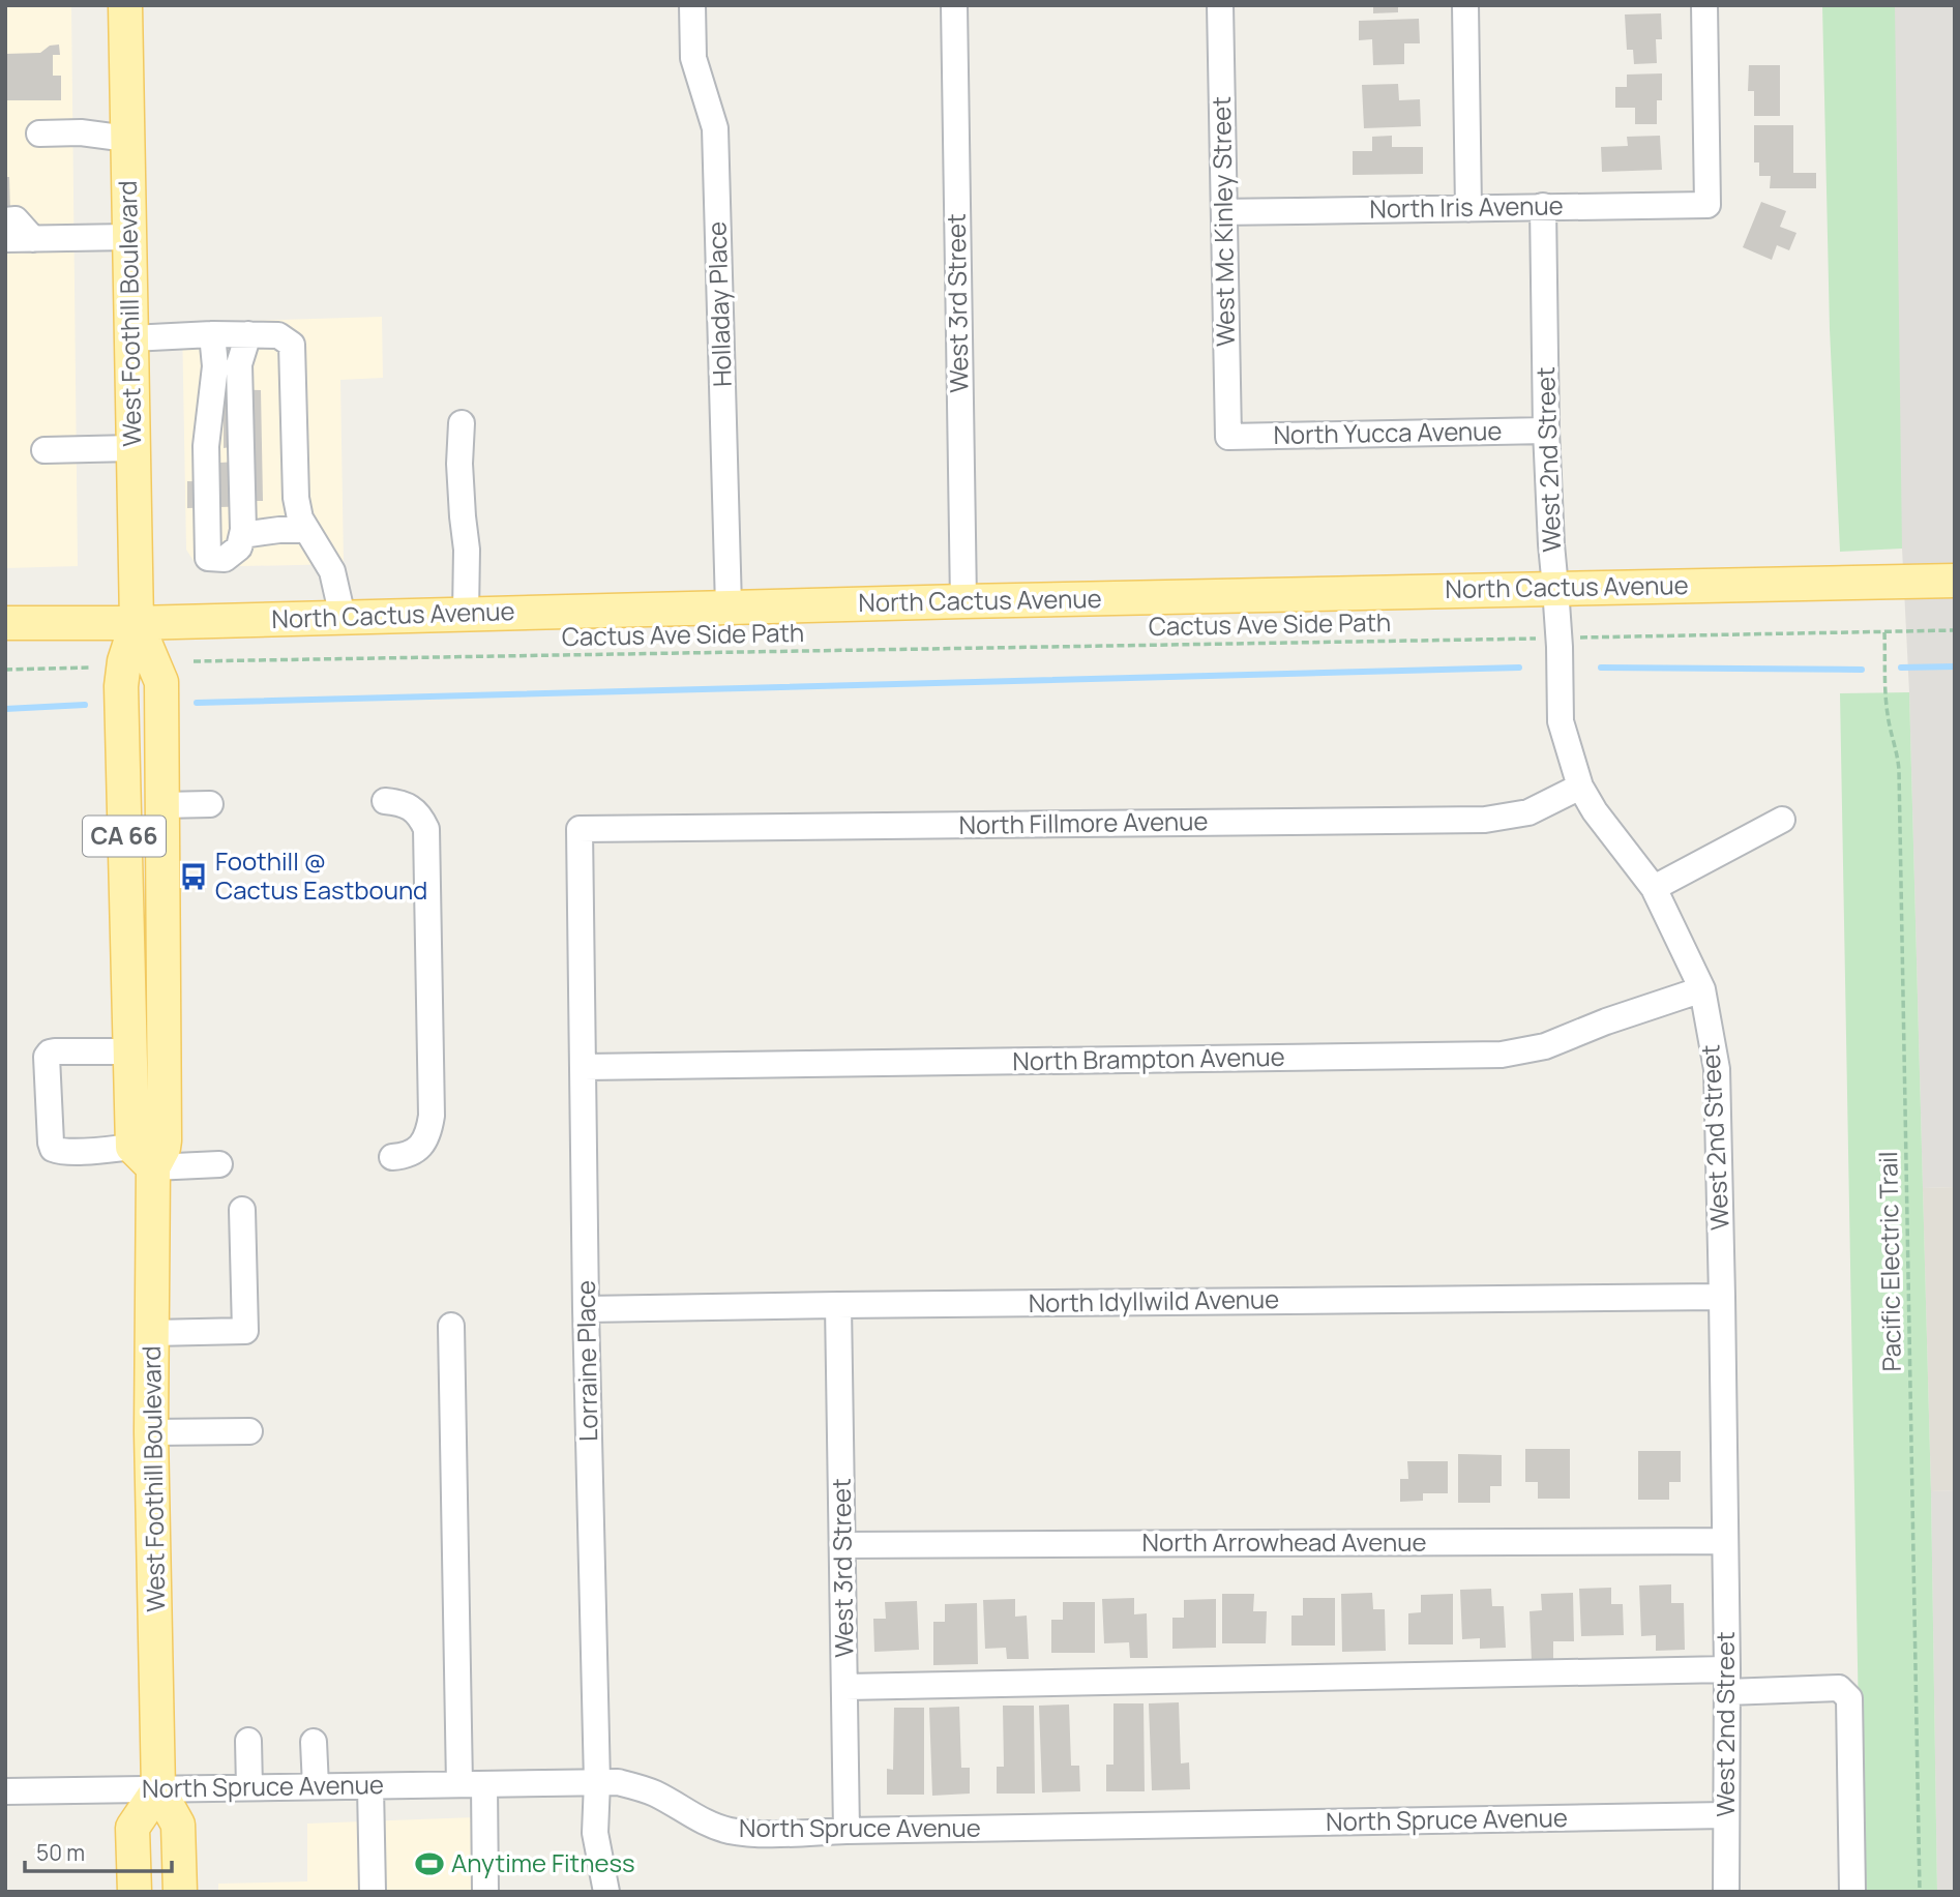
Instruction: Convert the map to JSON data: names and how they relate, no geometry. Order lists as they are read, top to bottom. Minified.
{"streets":{"main road":["West Foothill Boulevard","North Cactus Avenue","CA 66"],"street":["North Iris Avenue","West Mc Kinley Street","West 3rd Street","Holladay Place","North Yucca Avenue","West 2nd Street","North Fillmore Avenue","North Brampton Avenue","North Idyllwild Avenue","Lorraine Place","North Arrowhead Avenue","North Spruce Avenue"],"path":["Cactus Ave Side Path","Pacific Electric Trail"]},"crossings":[["North Iris Avenue","West Mc Kinley Street"],["North Iris Avenue","West 2nd Street"],["West Mc Kinley Street","North Yucca Avenue"],["West 3rd Street","North Cactus Avenue"],["West 3rd Street","North Idyllwild Avenue"],["West 3rd Street","North Arrowhead Avenue"],["West 3rd Street","North Spruce Avenue"],["Holladay Place","North Cactus Avenue"],["West Foothill Boulevard","North Cactus Avenue"],["West Foothill Boulevard","North Spruce Avenue"],["North Yucca Avenue","West 2nd Street"],["West 2nd Street","North Cactus Avenue"],["West 2nd Street","Cactus Ave Side Path"],["West 2nd Street","North Fillmore Avenue"],["West 2nd Street","North Brampton Avenue"],["West 2nd Street","North Idyllwild Avenue"],["West 2nd Street","North Arrowhead Avenue"],["West 2nd Street","North Spruce Avenue"],["Cactus Ave Side Path","Pacific Electric Trail"],["North Fillmore Avenue","Lorraine Place"],["North Brampton Avenue","Lorraine Place"],["North Idyllwild Avenue","Lorraine Place"],["Lorraine Place","North Spruce Avenue"]],"places":{"bus stop":["Foothill @ Cactus Eastbound"],"sports":["Anytime Fitness"]},"scale_bar":"50 m"}
